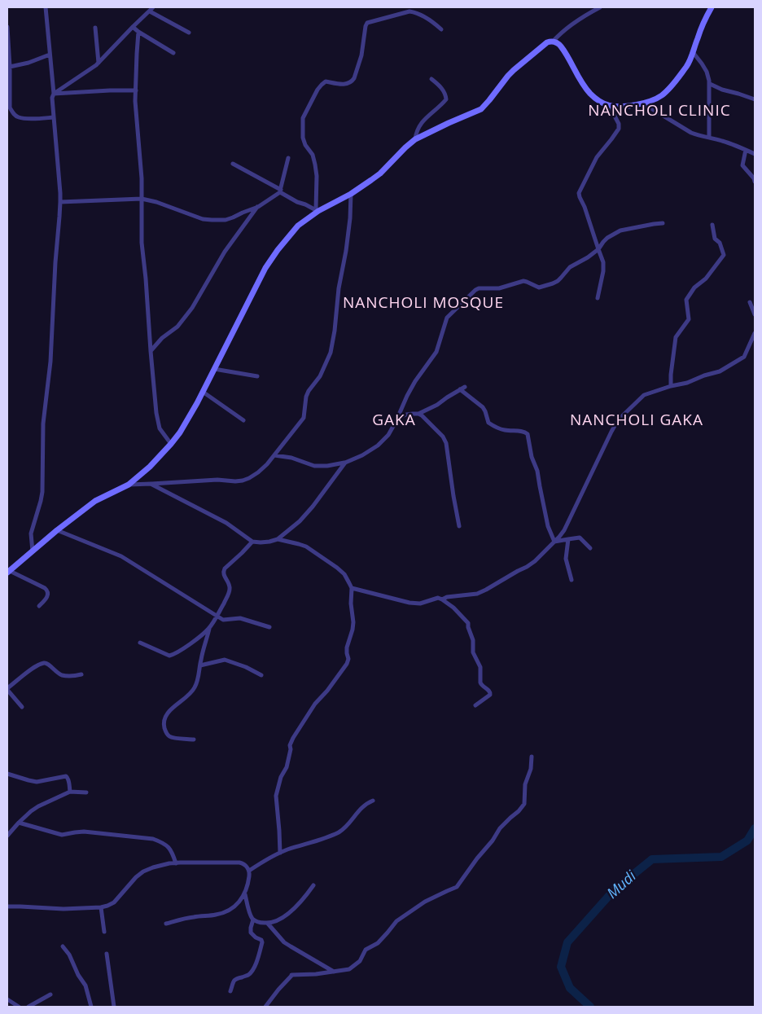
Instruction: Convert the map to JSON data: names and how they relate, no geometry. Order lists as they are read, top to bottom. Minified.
{"districts":["NANCHOLI CLINIC","NANCHOLI MOSQUE","GAKA","NANCHOLI GAKA"],"water":["Mudi"]}
